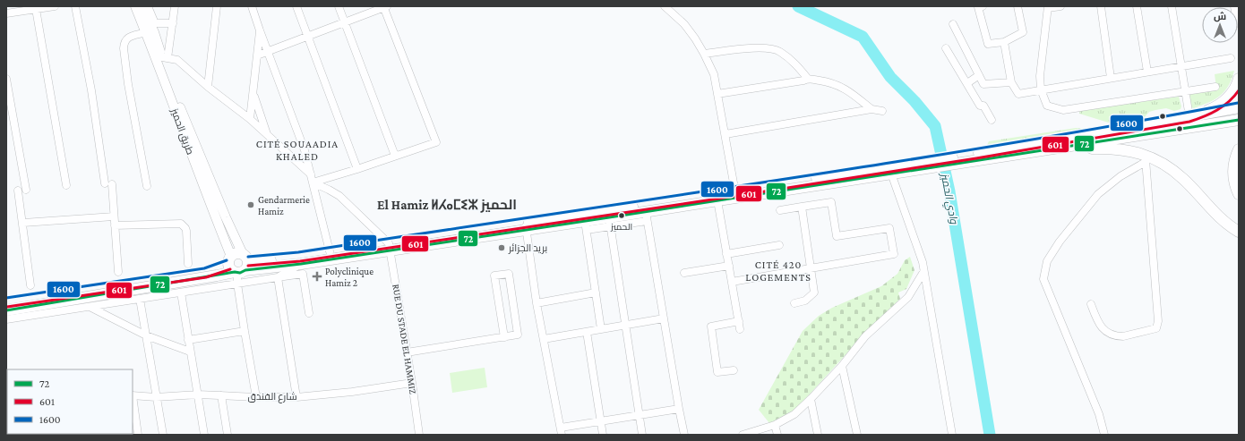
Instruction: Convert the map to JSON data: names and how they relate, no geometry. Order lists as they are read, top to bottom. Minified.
{"streets":{"main road":["طريق الحميز"],"street":["RUE DU STADE EL HAMMIZ","شارع الفندق"]},"crossings":[["RUE DU STADE EL HAMMIZ","شارع الفندق"]],"districts":["CITÉ SOUAADIA KHALED","El Hamiz ⵍⵃⴰⵎⵉⵣ الحميز","CITÉ 420 LOGEMENTS"],"water":["وادي الحميز"],"places":{"other":["Gendarmerie Hamiz","الحميز","بريد الجزائر"],"health":["Polyclinique Hamiz 2"]},"lines":["transit line 601","transit line 1600","transit line 72"],"legend":["72","601","1600"],"north":"top"}
